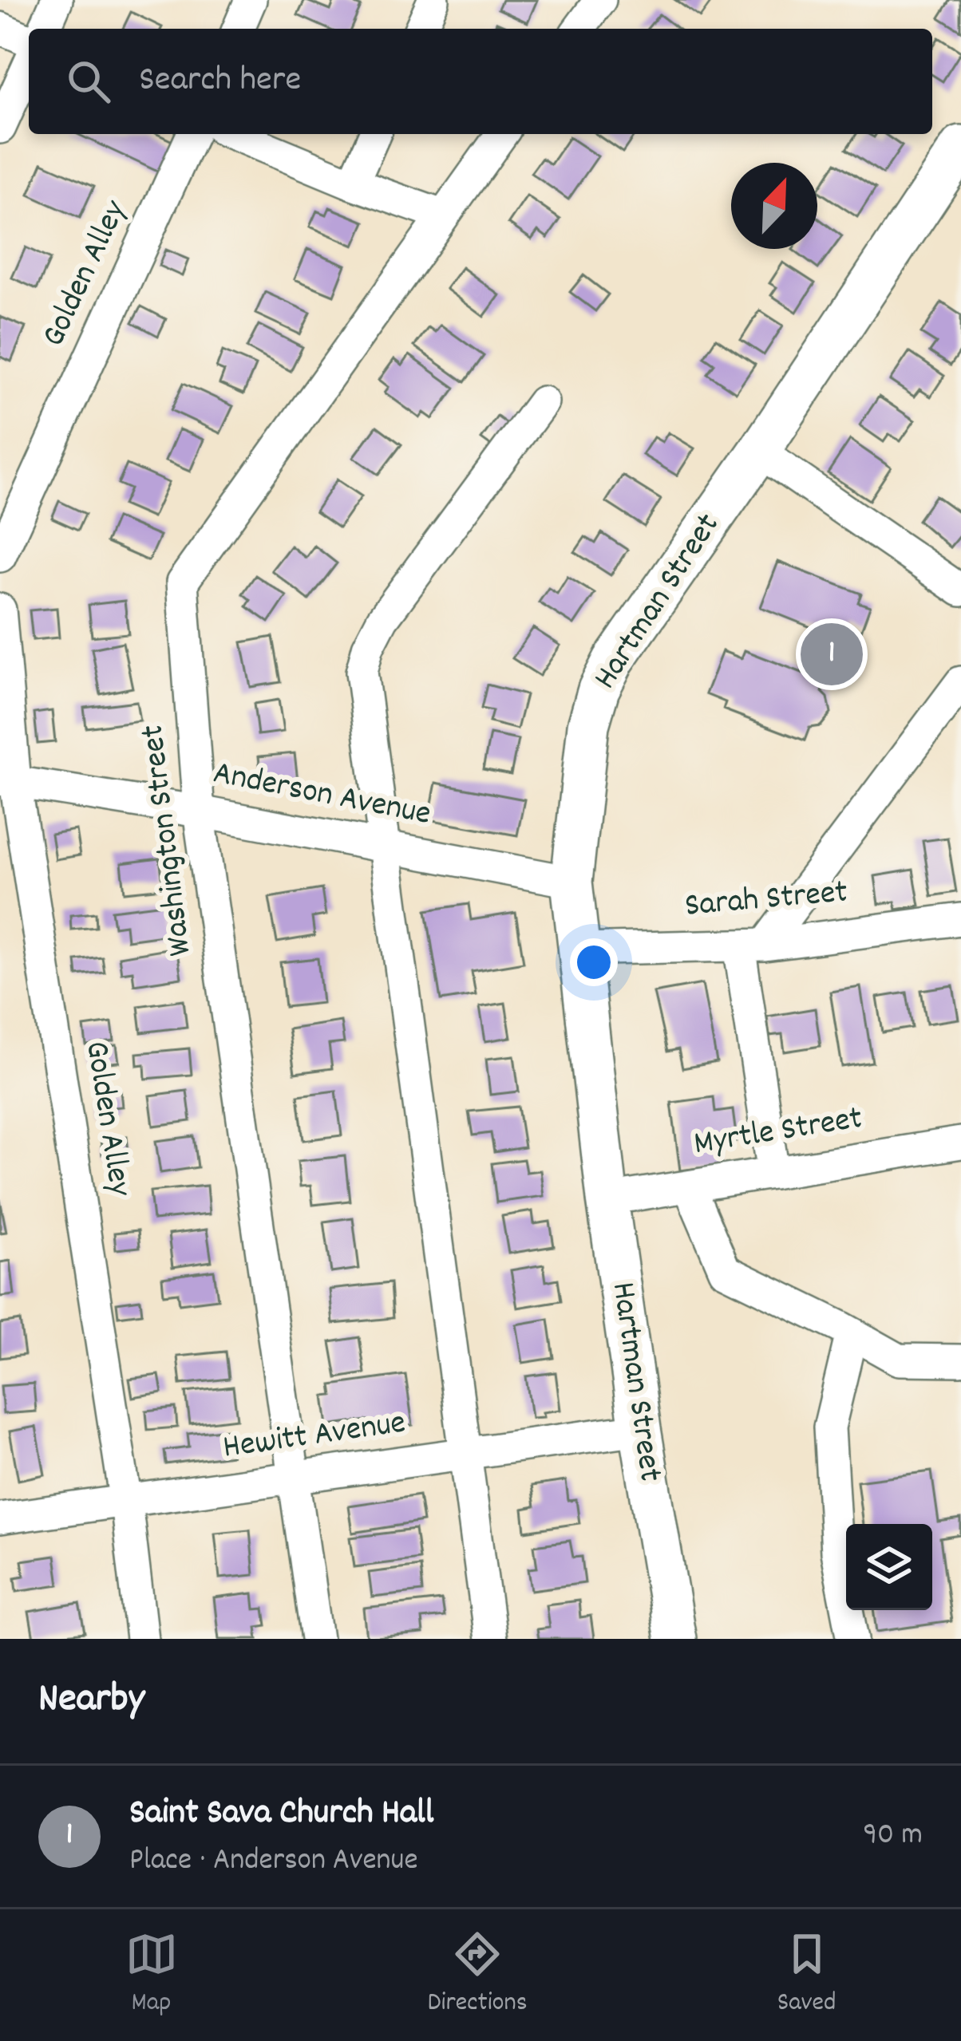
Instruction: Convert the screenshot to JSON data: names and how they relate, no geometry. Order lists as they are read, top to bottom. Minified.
{"streets":{"main road":["Hartman Street"],"street":["Golden Alley","Anderson Avenue","Washington Street","Sarah Street","Myrtle Street","Hewitt Avenue"]},"crossings":[["Golden Alley","Anderson Avenue"],["Golden Alley","Hewitt Avenue"],["Hartman Street","Anderson Avenue"],["Hartman Street","Sarah Street"],["Hartman Street","Myrtle Street"],["Hartman Street","Hewitt Avenue"],["Anderson Avenue","Washington Street"],["Washington Street","Hewitt Avenue"]],"north":"top right","page":{"search":"Search here","pins":"1","heading":"Nearby","list":[{"mark":"1","name":"Saint Sava Church Hall","note":"Place · Anderson Avenue","value":"90 m"}],"nav":["Map","Directions","Saved"]}}
